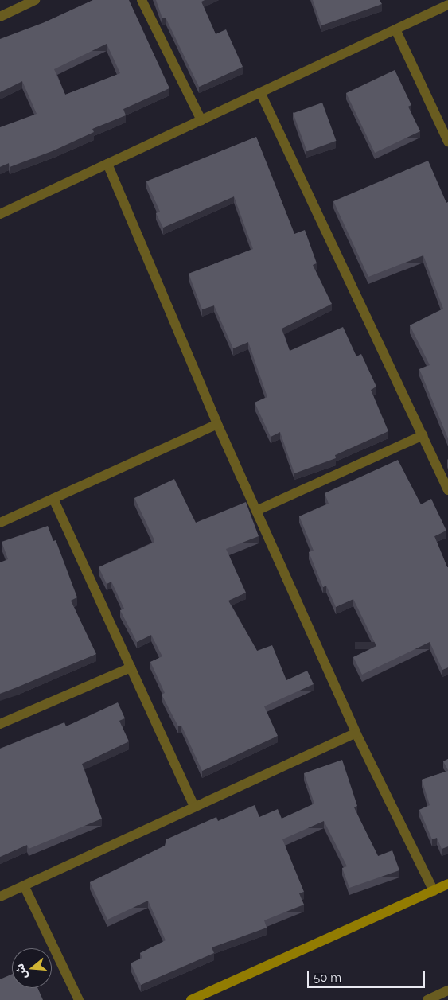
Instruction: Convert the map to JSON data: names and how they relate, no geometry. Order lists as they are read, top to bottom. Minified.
{"scale_bar":"50 m","north":"left"}
